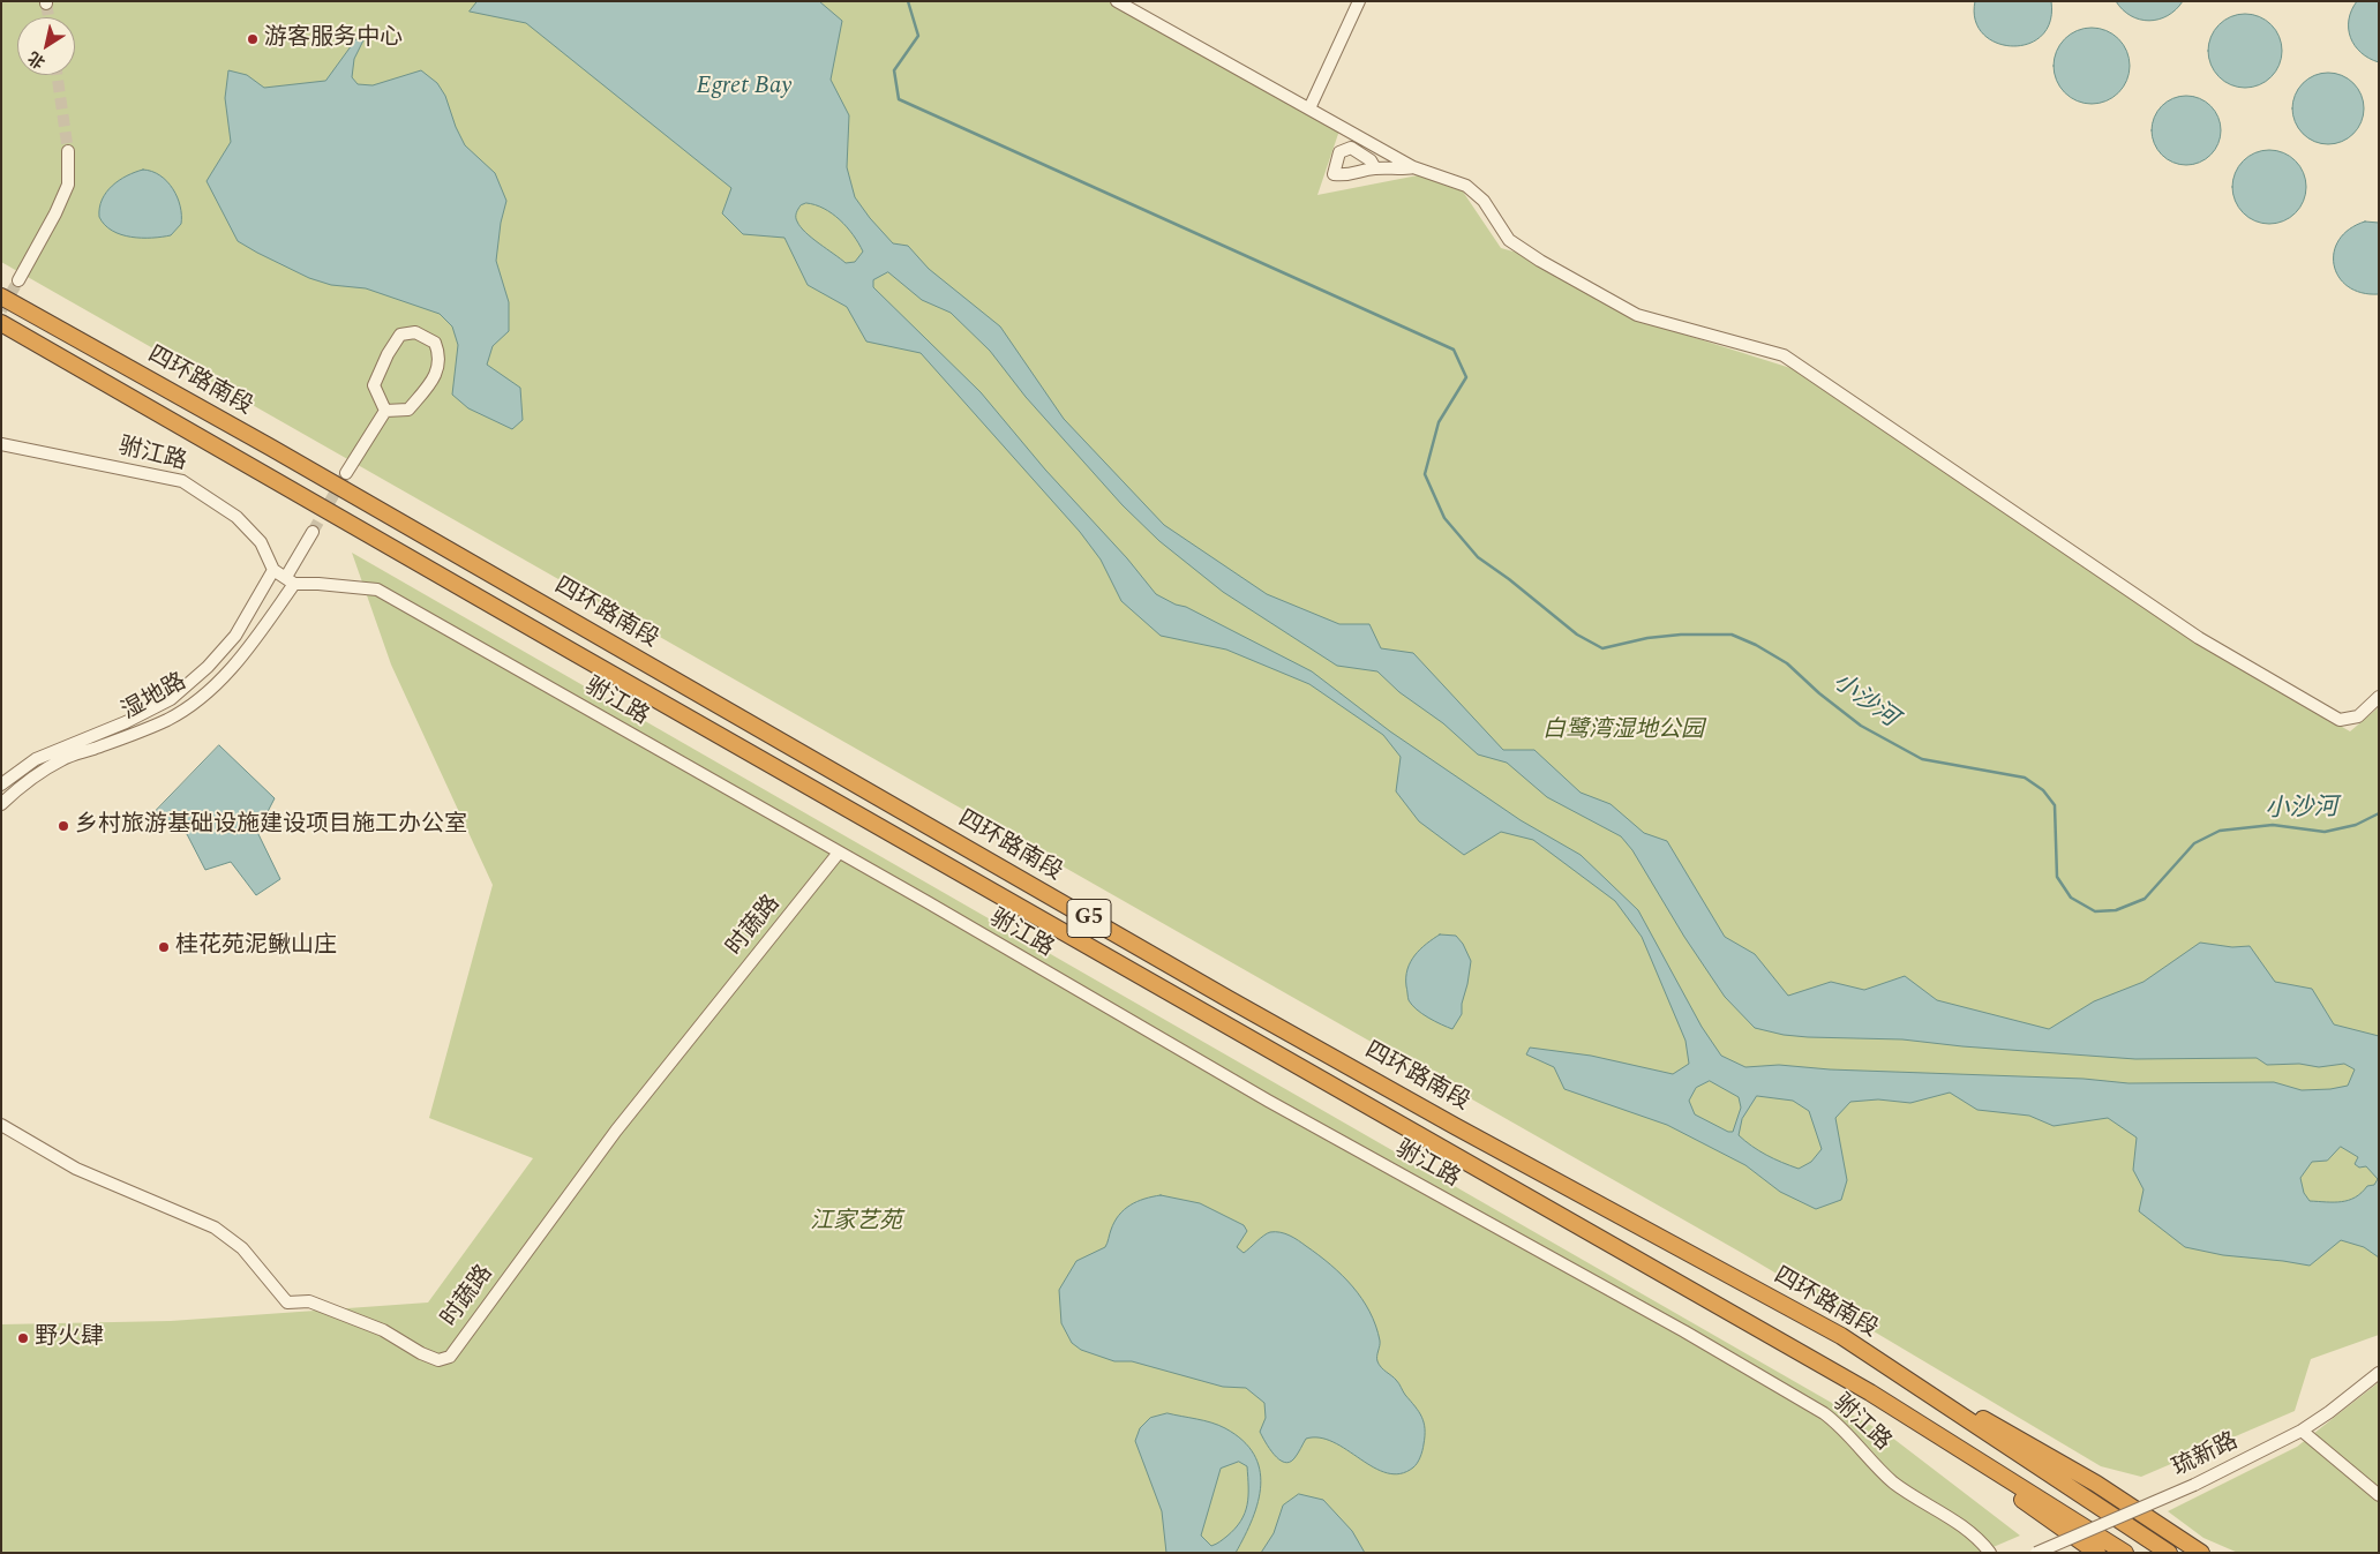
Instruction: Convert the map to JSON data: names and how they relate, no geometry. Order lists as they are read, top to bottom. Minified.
{"streets":{"highway":["四环路南段","G5"],"street":["驸江路","湿地路","时蔬路","琉新路"]},"crossings":[["驸江路","湿地路"],["驸江路","时蔬路"]],"water":["Egret Bay","小沙河"],"parks":["白鹭湾湿地公园","江家艺苑"],"places":["游客服务中心","乡村旅游基础设施建设项目施工办公室","桂花苑泥鳅山庄","野火肆"],"north":"bottom left"}
